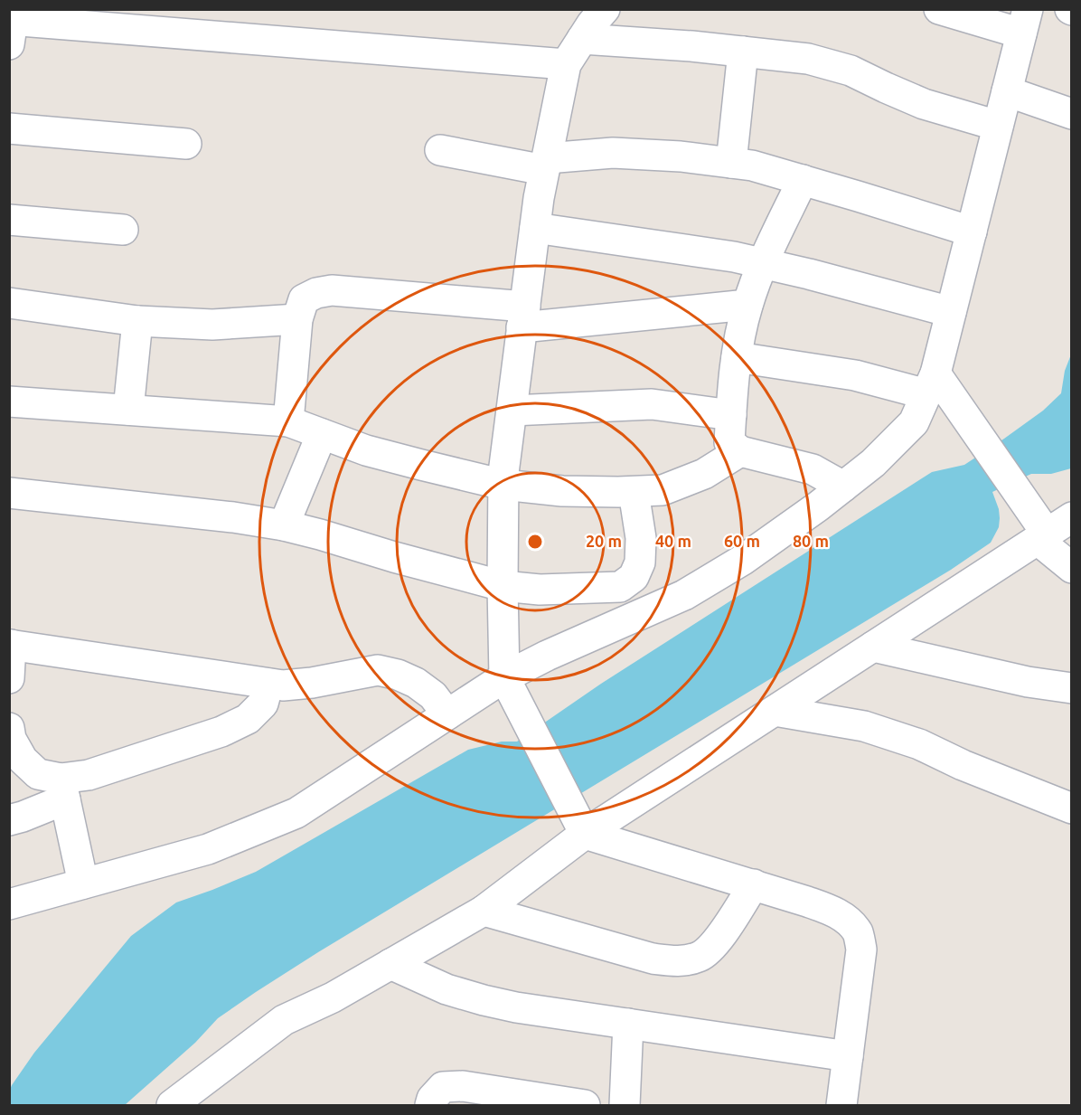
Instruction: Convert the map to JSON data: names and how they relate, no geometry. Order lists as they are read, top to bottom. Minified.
{"rings":["20 m","40 m","60 m","80 m"]}
